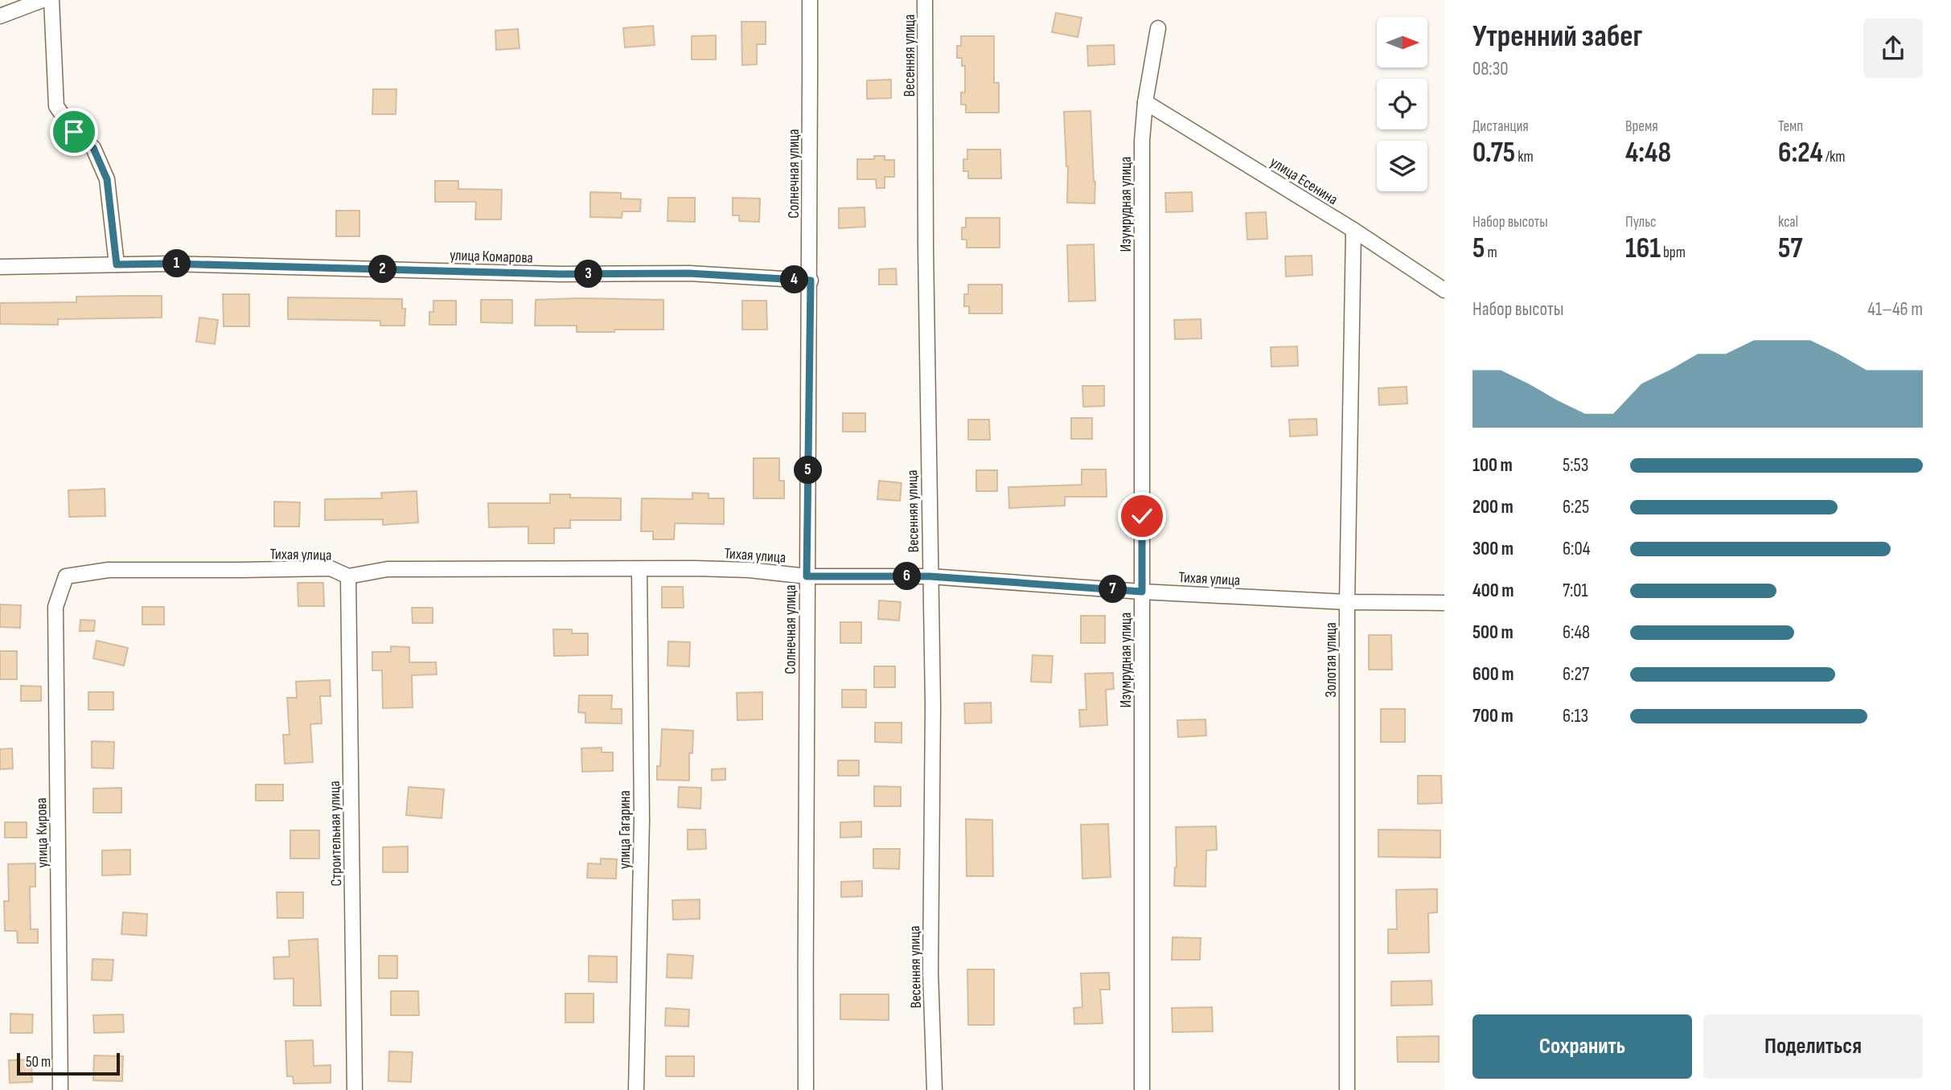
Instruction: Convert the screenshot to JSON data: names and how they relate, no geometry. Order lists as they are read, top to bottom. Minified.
{"streets":{"street":["Весенняя улица","Солнечная улица","улица Есенина","Изумрудная улица","улица Комарова","Тихая улица","Золотая улица","улица Гагарина","улица Кирова","Строительная улица"]},"crossings":[["Весенняя улица","Тихая улица"],["Солнечная улица","улица Комарова"],["Солнечная улица","Тихая улица"],["улица Есенина","Изумрудная улица"],["улица Есенина","Золотая улица"],["Изумрудная улица","Тихая улица"],["Тихая улица","Золотая улица"],["Тихая улица","улица Гагарина"],["Тихая улица","улица Кирова"],["Тихая улица","Строительная улица"]],"scale_bar":"50 m","north":"right","page":{"heading":["Утренний забег","08:30"],"stats":[["Дистанция","0.75 km"],["Время","4:48"],["Темп","6:24 /km"],["Набор высоты","5 m"],["Пульс","161 bpm"],["kcal","57"]],"pins":["1","2","3","4","5","6","7"],"chart":["Набор высоты","41–46 m"],"list":[{"name":"100 m","note":"5:53"},{"name":"200 m","note":"6:25"},{"name":"300 m","note":"6:04"},{"name":"400 m","note":"7:01"},{"name":"500 m","note":"6:48"},{"name":"600 m","note":"6:27"},{"name":"700 m","note":"6:13"}],"buttons":["Сохранить","Поделиться"],"scale":"50 m"}}
